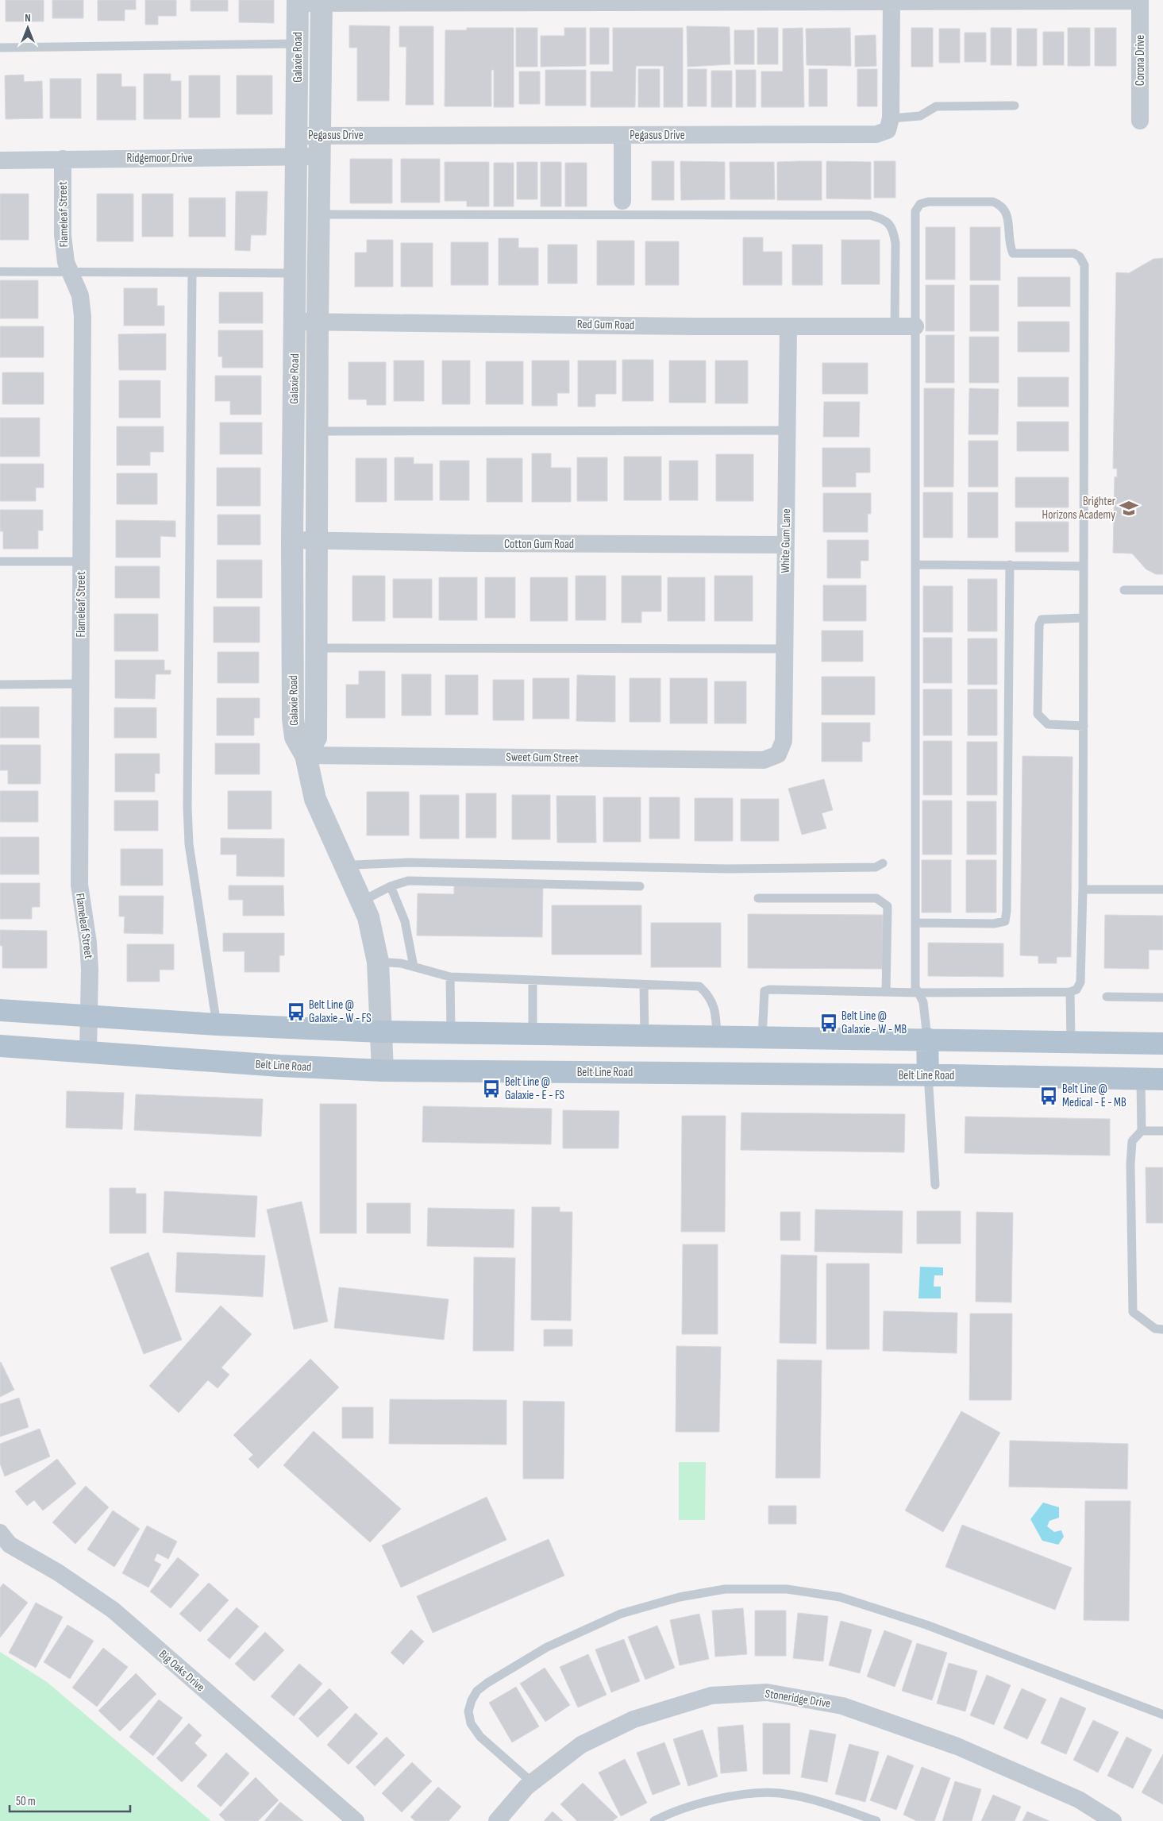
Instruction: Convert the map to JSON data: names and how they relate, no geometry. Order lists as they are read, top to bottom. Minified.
{"streets":{"main road":["Belt Line Road"],"street":["Galaxie Road","Corona Drive","Pegasus Drive","Ridgemoor Drive","Flameleaf Street","Red Gum Road","White Gum Lane","Cotton Gum Road","Sweet Gum Street","Big Oaks Drive","Stoneridge Drive"]},"crossings":[["Galaxie Road","Pegasus Drive"],["Galaxie Road","Ridgemoor Drive"],["Galaxie Road","Red Gum Road"],["Galaxie Road","Cotton Gum Road"],["Galaxie Road","Sweet Gum Street"],["Galaxie Road","Belt Line Road"],["Ridgemoor Drive","Flameleaf Street"],["Flameleaf Street","Belt Line Road"],["Red Gum Road","White Gum Lane"],["White Gum Lane","Cotton Gum Road"],["White Gum Lane","Sweet Gum Street"]],"places":{"school or university":["Brighter Horizons Academy"],"bus stop":["Belt Line @ Galaxie - W - FS","Belt Line @ Galaxie - W - MB","Belt Line @ Galaxie - E - FS","Belt Line @ Medical - E - MB"]},"scale_bar":"50 m","north":"top"}
